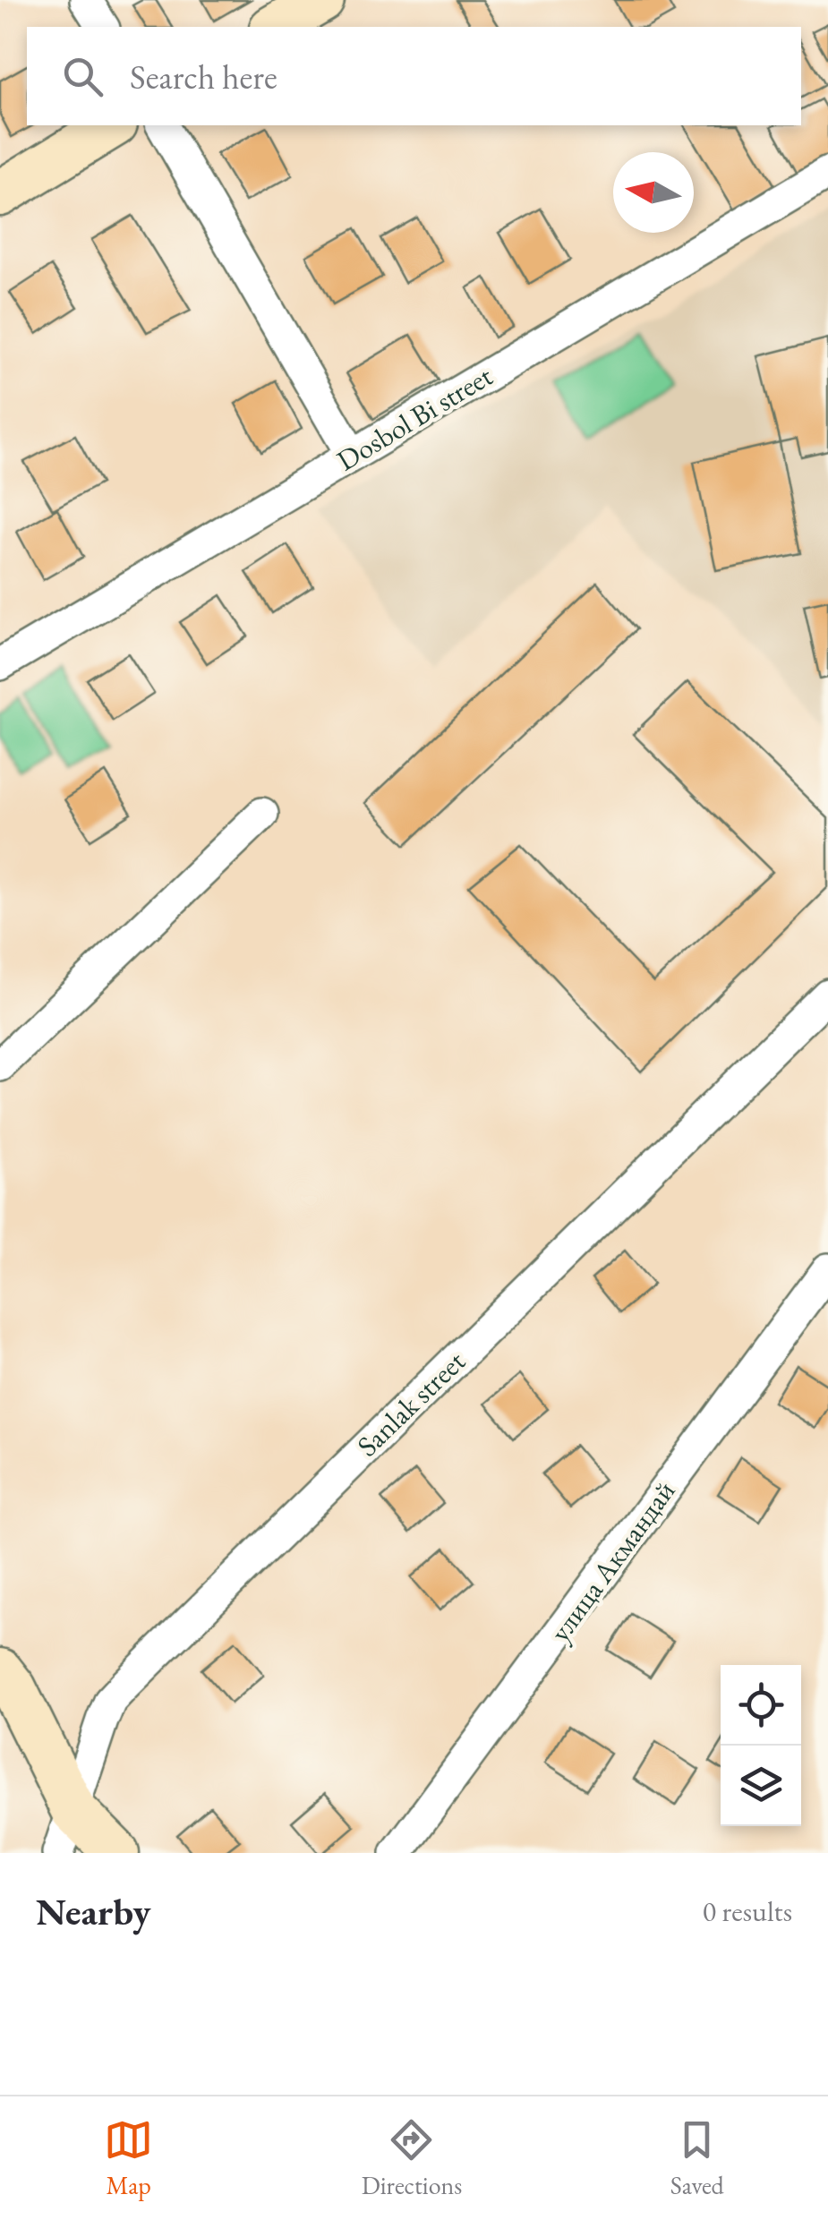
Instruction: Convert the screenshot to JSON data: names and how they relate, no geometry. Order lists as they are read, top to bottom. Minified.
{"streets":{"street":["Dosbol Bi street","Sanlak street","улица Акмандай"]},"north":"left","page":{"search":"Search here","heading":["Nearby","0 results"],"nav":["Map","Directions","Saved"]}}
